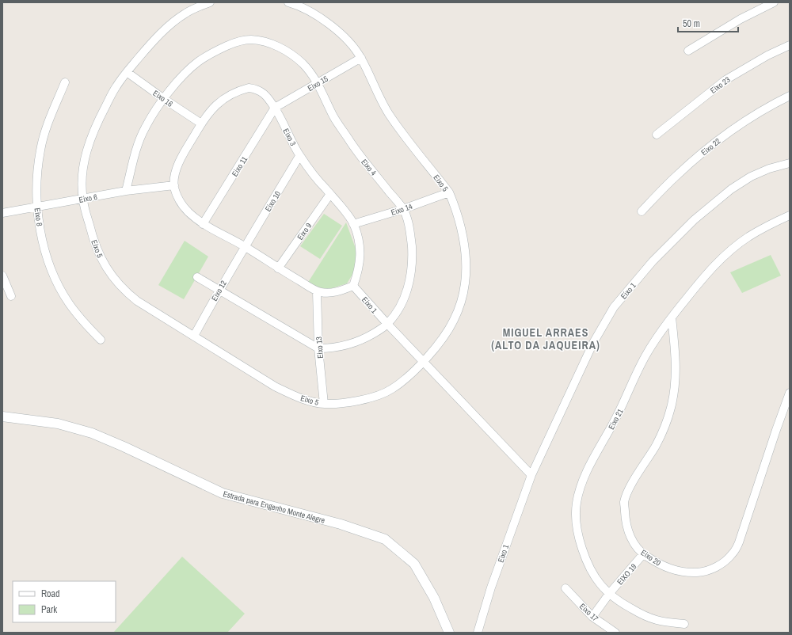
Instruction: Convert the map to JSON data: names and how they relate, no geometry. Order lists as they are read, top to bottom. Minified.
{"streets":{"street":["Eixo 15","Eixo 23","Eixo 16","Eixo 3","Eixo 22","Eixo 11","Eixo 4","Eixo 5","Eixo 6","Eixo 10","Eixo 14","Eixo 8","Eixo 9","Eixo 12","Eixo 1","Eixo 13","Eixo 21","Estrada para Engenho Monte Alegre","Eixo 20","EIXO 19","Eixo 17"]},"crossings":[["Eixo 15","Eixo 3"],["Eixo 15","Eixo 11"],["Eixo 15","Eixo 4"],["Eixo 15","Eixo 5"],["Eixo 16","Eixo 3"],["Eixo 16","Eixo 4"],["Eixo 16","Eixo 5"],["Eixo 3","Eixo 11"],["Eixo 3","Eixo 6"],["Eixo 3","Eixo 10"],["Eixo 3","Eixo 14"],["Eixo 3","Eixo 9"],["Eixo 3","Eixo 12"],["Eixo 3","Eixo 1"],["Eixo 3","Eixo 13"],["Eixo 4","Eixo 6"],["Eixo 4","Eixo 14"],["Eixo 4","Eixo 1"],["Eixo 4","Eixo 13"],["Eixo 5","Eixo 6"],["Eixo 5","Eixo 14"],["Eixo 5","Eixo 12"],["Eixo 5","Eixo 1"],["Eixo 5","Eixo 13"],["Eixo 6","Eixo 8"],["Eixo 10","Eixo 12"],["Eixo 21","Eixo 20"],["Eixo 21","EIXO 19"],["Eixo 20","EIXO 19"],["EIXO 19","Eixo 17"]],"districts":["MIGUEL ARRAES (ALTO DA JAQUEIRA)"],"legend":["Road","Park"],"scale_bar":"50 m"}
